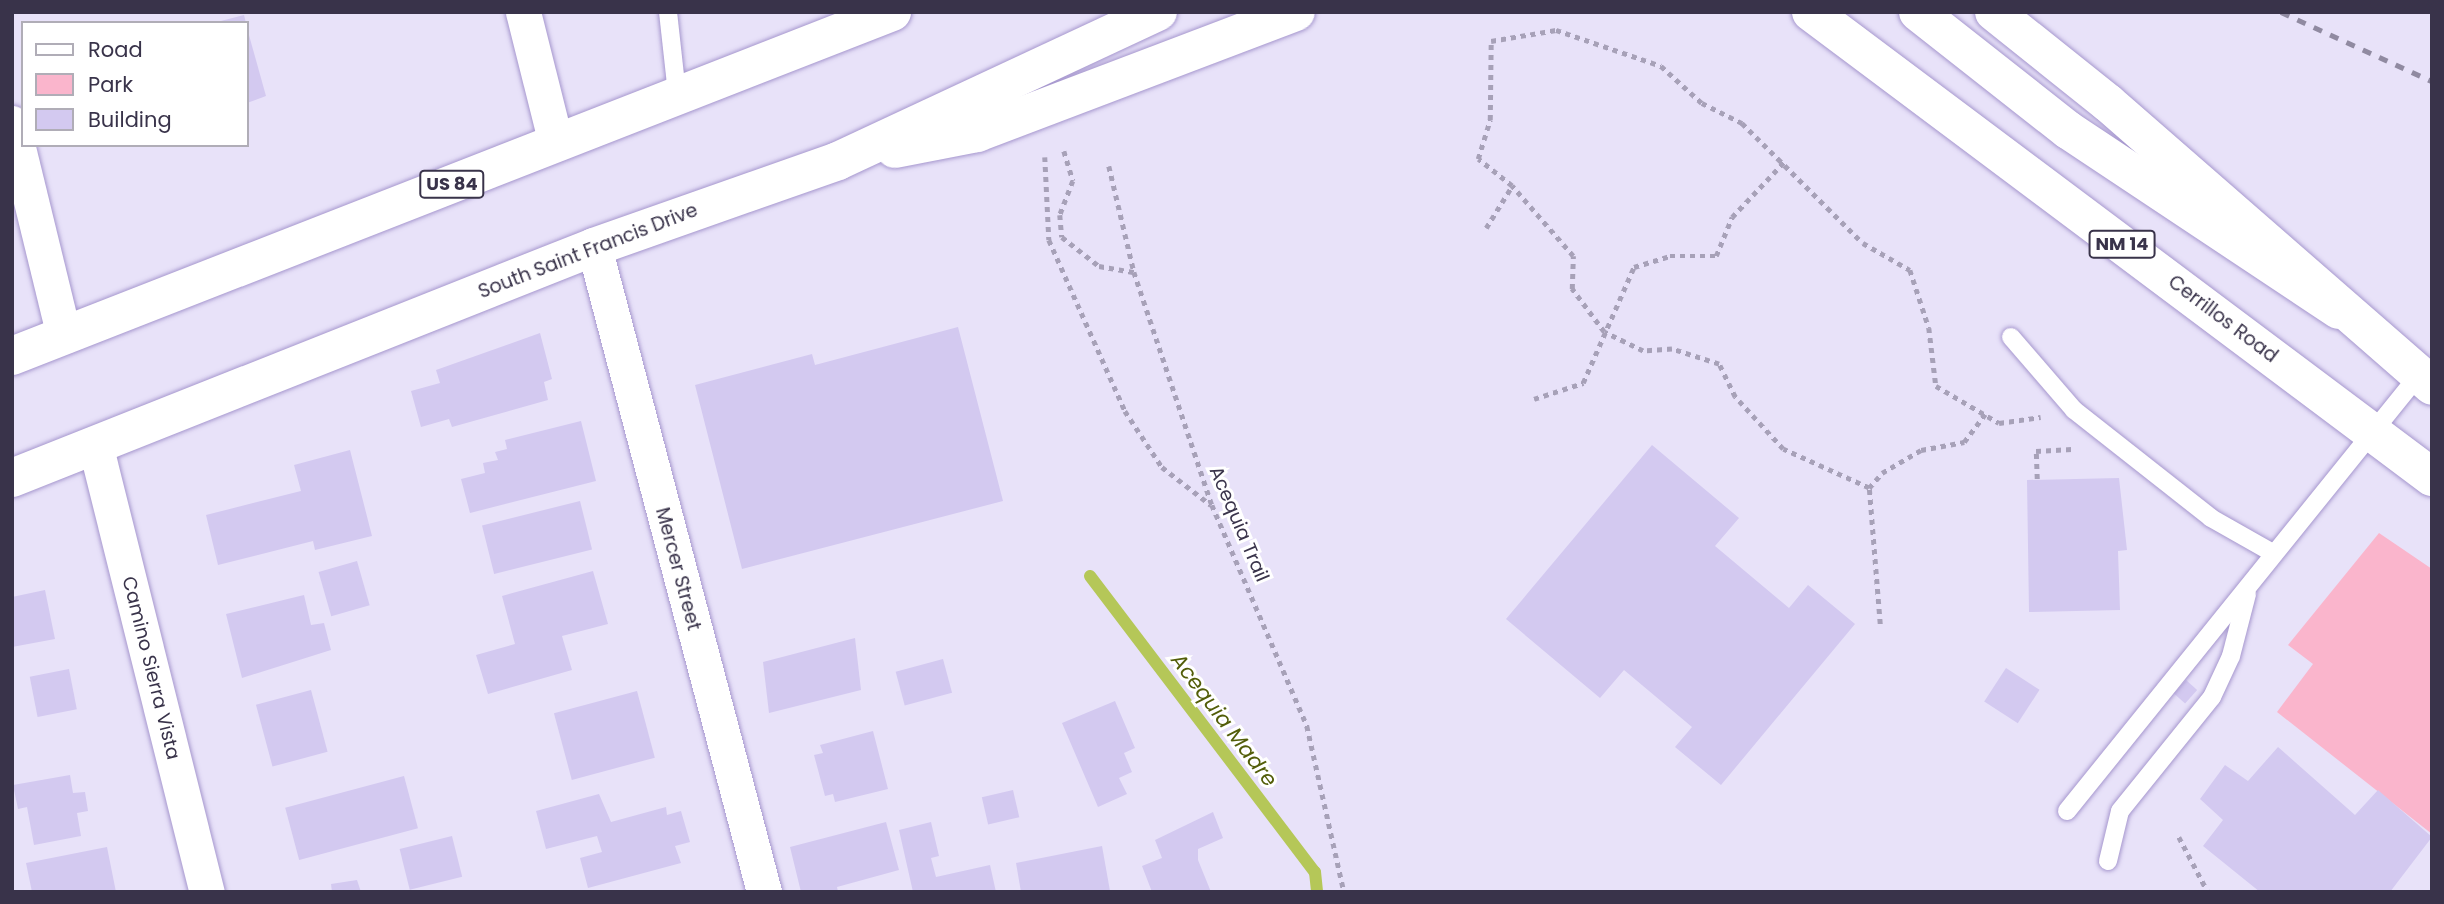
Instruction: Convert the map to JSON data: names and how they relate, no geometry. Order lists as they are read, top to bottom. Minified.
{"streets":{"main road":["US 84","NM 14","South Saint Francis Drive","Cerrillos Road"],"street":["Mercer Street","Camino Sierra Vista"],"path":["Acequia Trail"]},"crossings":[["South Saint Francis Drive","Mercer Street"],["South Saint Francis Drive","Camino Sierra Vista"]],"water":["Acequia Madre"],"legend":["Road","Park","Building"]}
